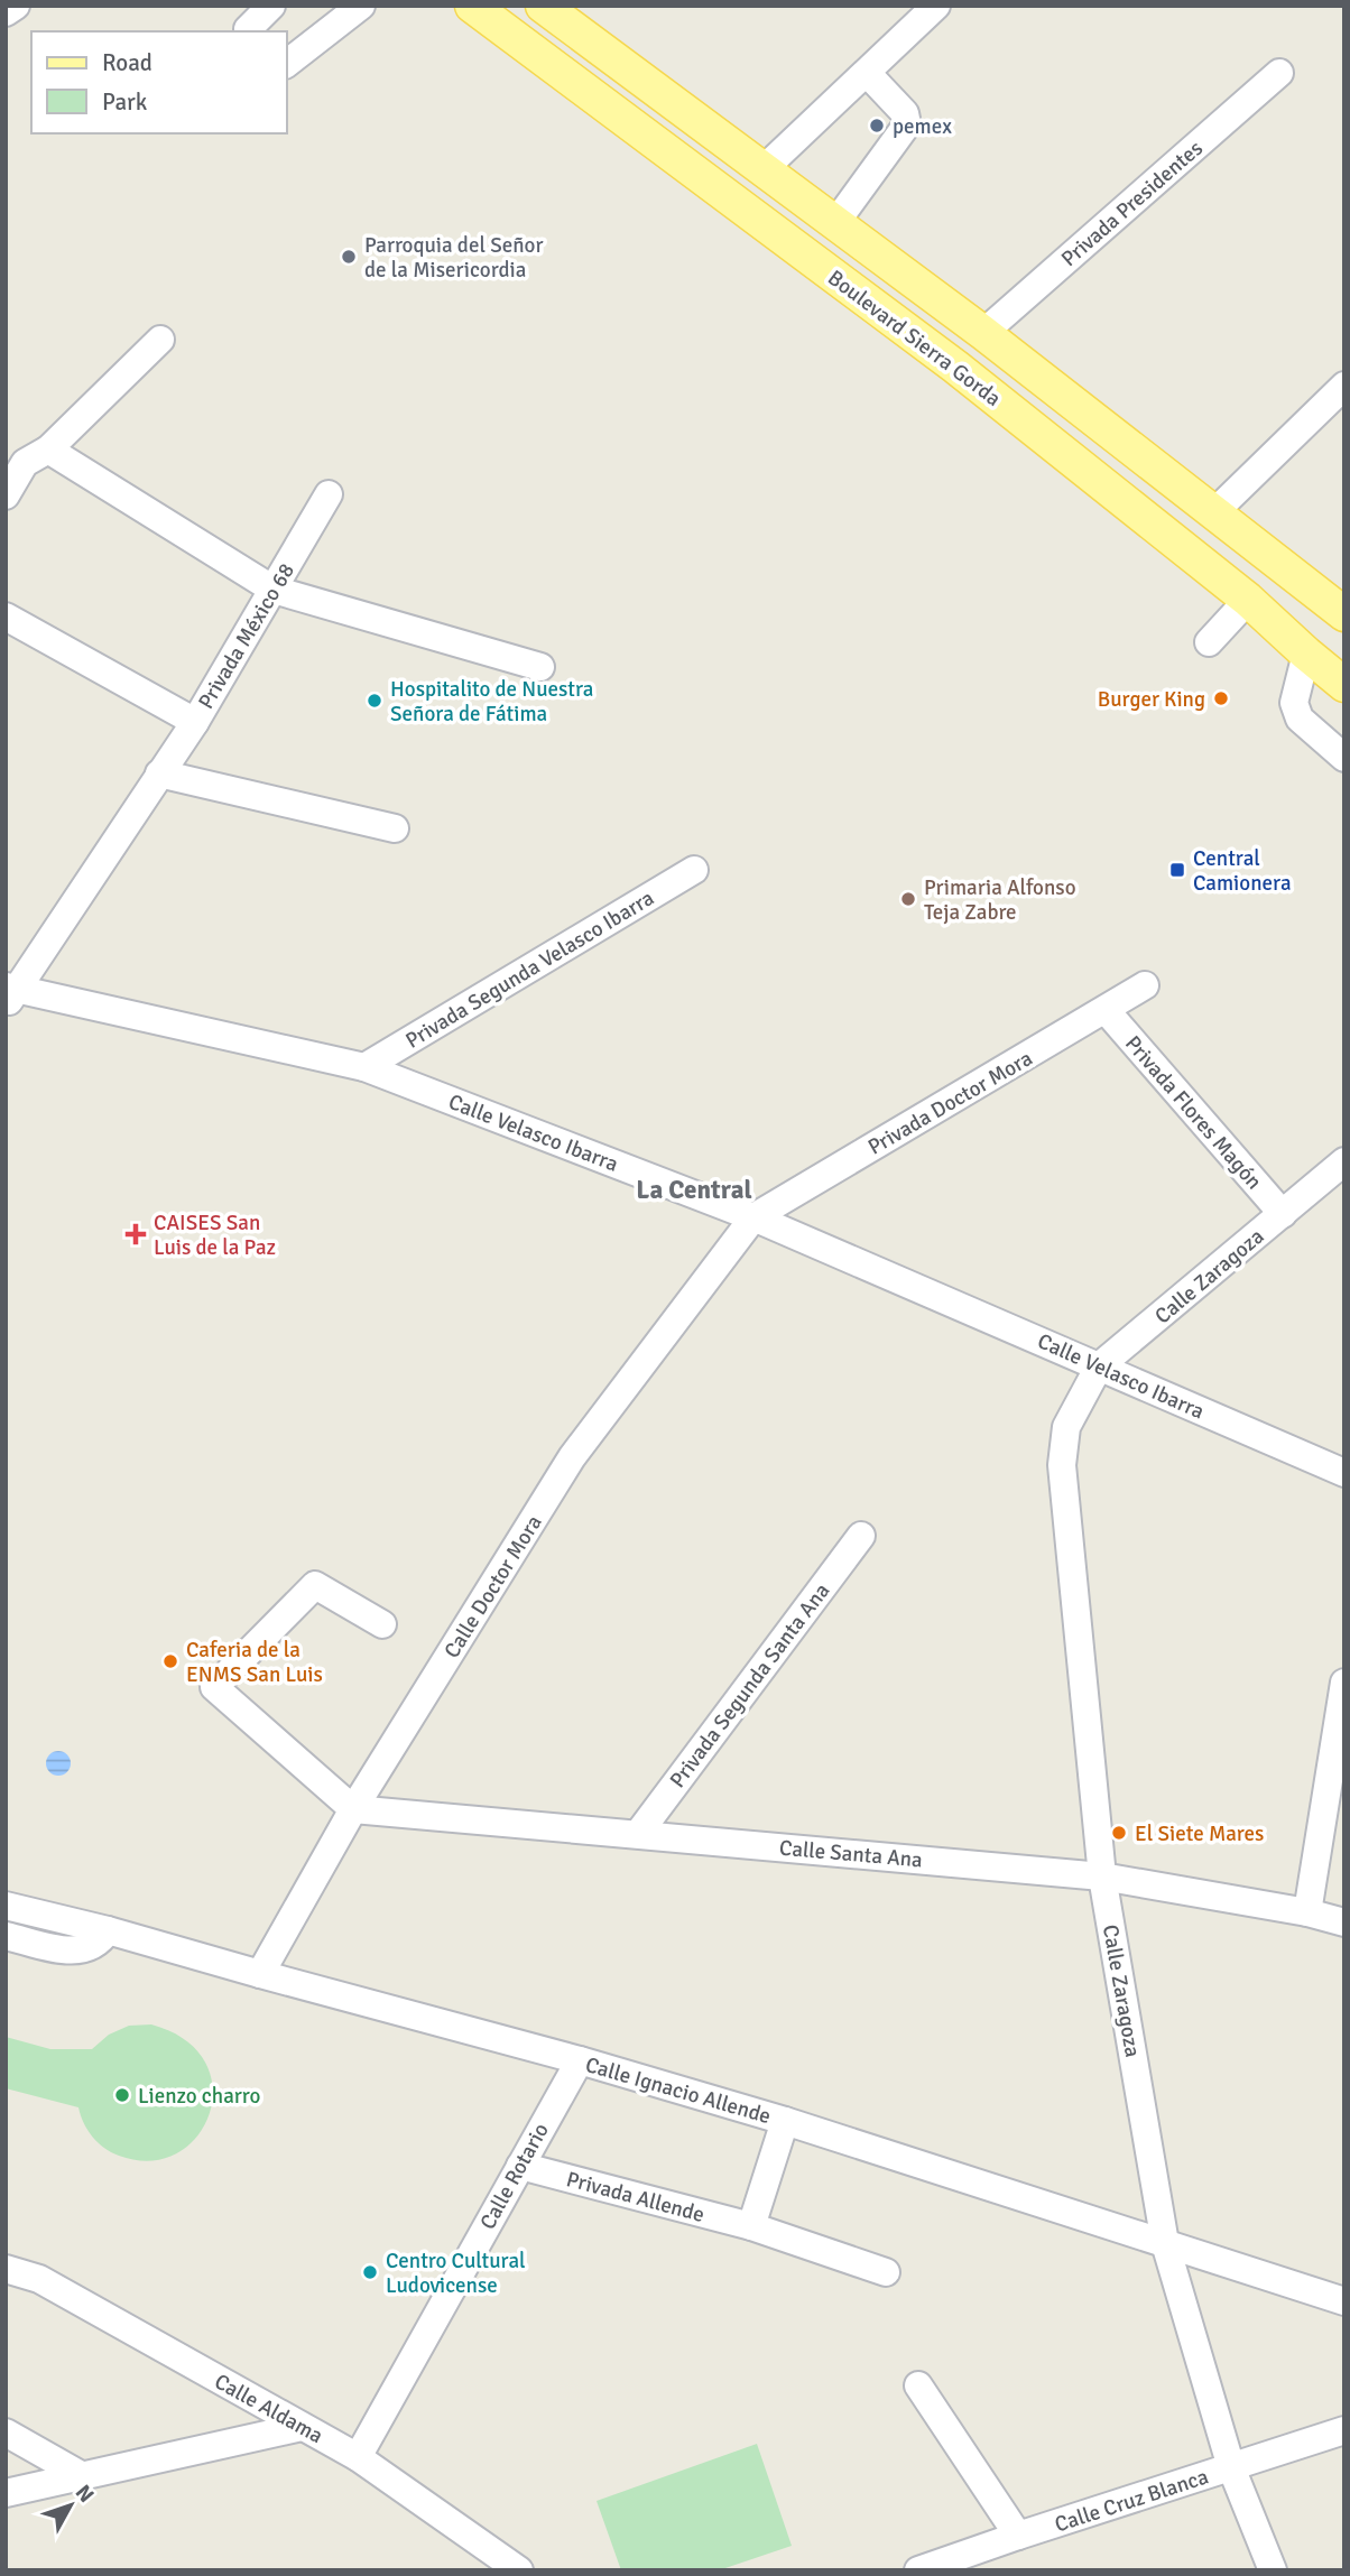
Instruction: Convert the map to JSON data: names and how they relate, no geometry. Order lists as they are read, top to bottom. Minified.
{"streets":{"main road":["Boulevard Sierra Gorda"],"street":["Privada Presidentes","Privada México 68","Privada Segunda Velasco Ibarra","Privada Doctor Mora","Privada Flores Magón","Calle Velasco Ibarra","Calle Zaragoza","Calle Doctor Mora","Privada Segunda Santa Ana","Calle Santa Ana","Calle Ignacio Allende","Calle Rotario","Privada Allende","Calle Aldama","Calle Cruz Blanca"]},"crossings":[["Privada Presidentes","Boulevard Sierra Gorda"],["Privada México 68","Calle Velasco Ibarra"],["Privada Segunda Velasco Ibarra","Calle Velasco Ibarra"],["Privada Doctor Mora","Privada Flores Magón"],["Privada Doctor Mora","Calle Velasco Ibarra"],["Privada Doctor Mora","Calle Doctor Mora"],["Privada Flores Magón","Calle Zaragoza"],["Calle Velasco Ibarra","Calle Zaragoza"],["Calle Velasco Ibarra","Calle Doctor Mora"],["Calle Zaragoza","Calle Santa Ana"],["Calle Zaragoza","Calle Ignacio Allende"],["Calle Zaragoza","Calle Cruz Blanca"],["Calle Doctor Mora","Calle Santa Ana"],["Calle Doctor Mora","Calle Ignacio Allende"],["Privada Segunda Santa Ana","Calle Santa Ana"],["Calle Ignacio Allende","Calle Rotario"],["Calle Rotario","Privada Allende"],["Calle Rotario","Calle Aldama"]],"districts":["La Central"],"places":{"other":["pemex","Parroquia del Señor de la Misericordia","Burger King","Hospitalito de Nuestra Señora de Fátima","Primaria Alfonso Teja Zabre","Caferia de la ENMS San Luis","El Siete Mares","Lienzo charro","Centro Cultural Ludovicense"],"transit":["Central Camionera"],"health":["CAISES San Luis de la Paz"]},"legend":["Road","Park"],"north":"top right"}
